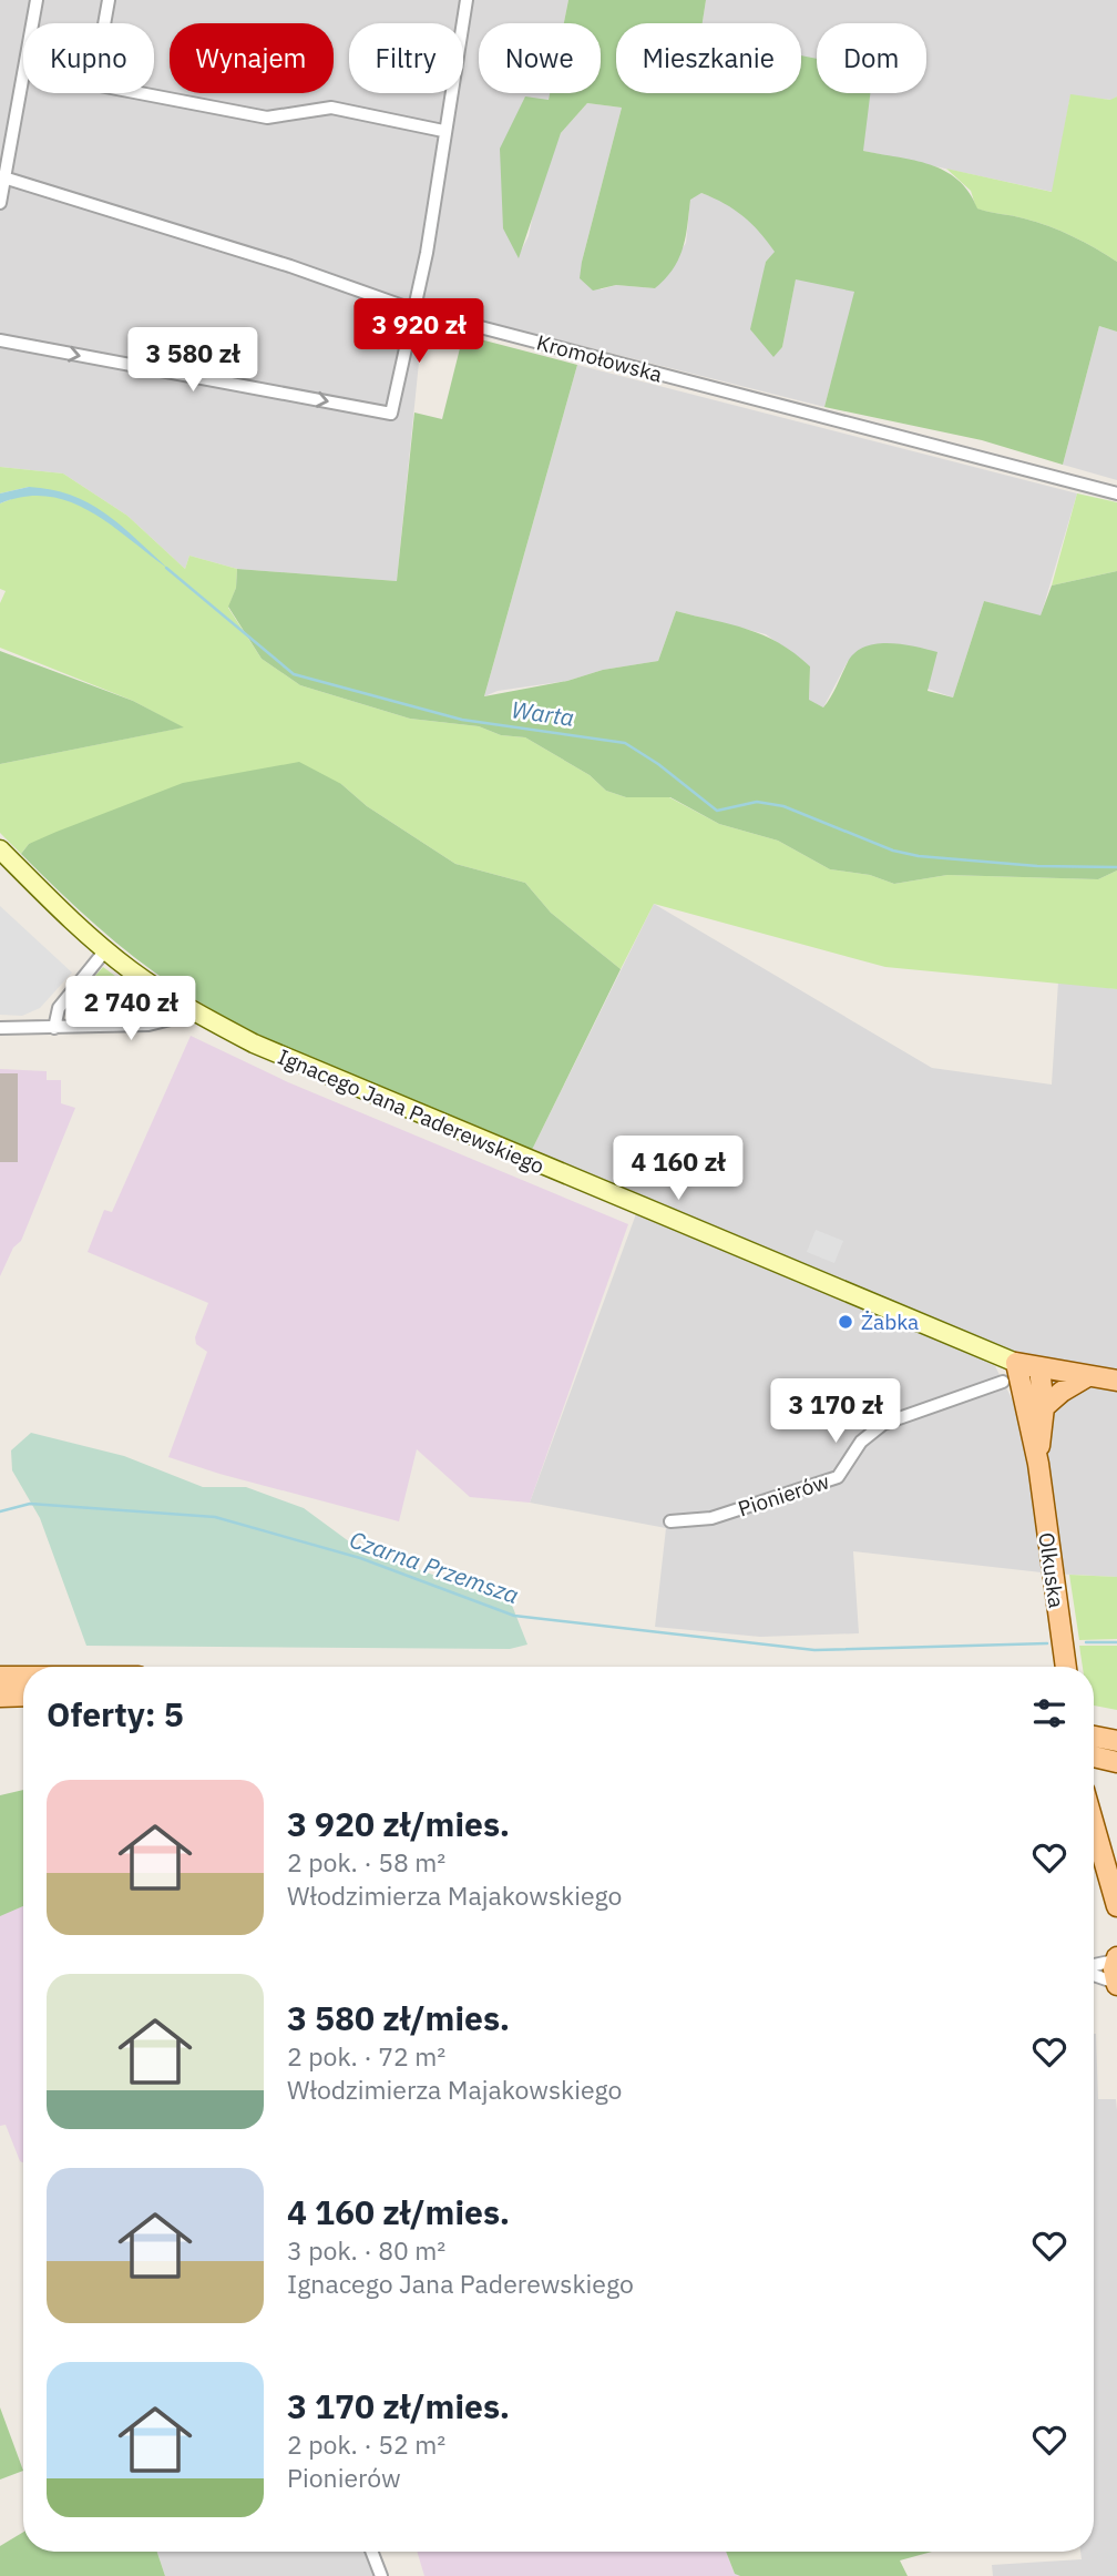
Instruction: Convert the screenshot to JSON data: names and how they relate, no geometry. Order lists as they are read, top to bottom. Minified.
{"streets":{"main road":["Ignacego Jana Paderewskiego","Olkuska"],"street":["Kromołowska","Pionierów"]},"crossings":[["Ignacego Jana Paderewskiego","Olkuska"]],"water":["Warta","Czarna Przemsza"],"places":["Żabka"],"page":{"chip":["Kupno","Wynajem","Filtry","Nowe","Mieszkanie","Dom"],"price":["3 920 zł","3 580 zł","2 740 zł","4 160 zł","3 170 zł"],"heading":"Oferty: 5","list":[{"name":"3 920 zł/mies.","note":"2 pok. · 58 m² · Włodzimierza Majakowskiego"},{"name":"3 580 zł/mies.","note":"2 pok. · 72 m² · Włodzimierza Majakowskiego"},{"name":"4 160 zł/mies.","note":"3 pok. · 80 m² · Ignacego Jana Paderewskiego"},{"name":"3 170 zł/mies.","note":"2 pok. · 52 m² · Pionierów"}]}}
